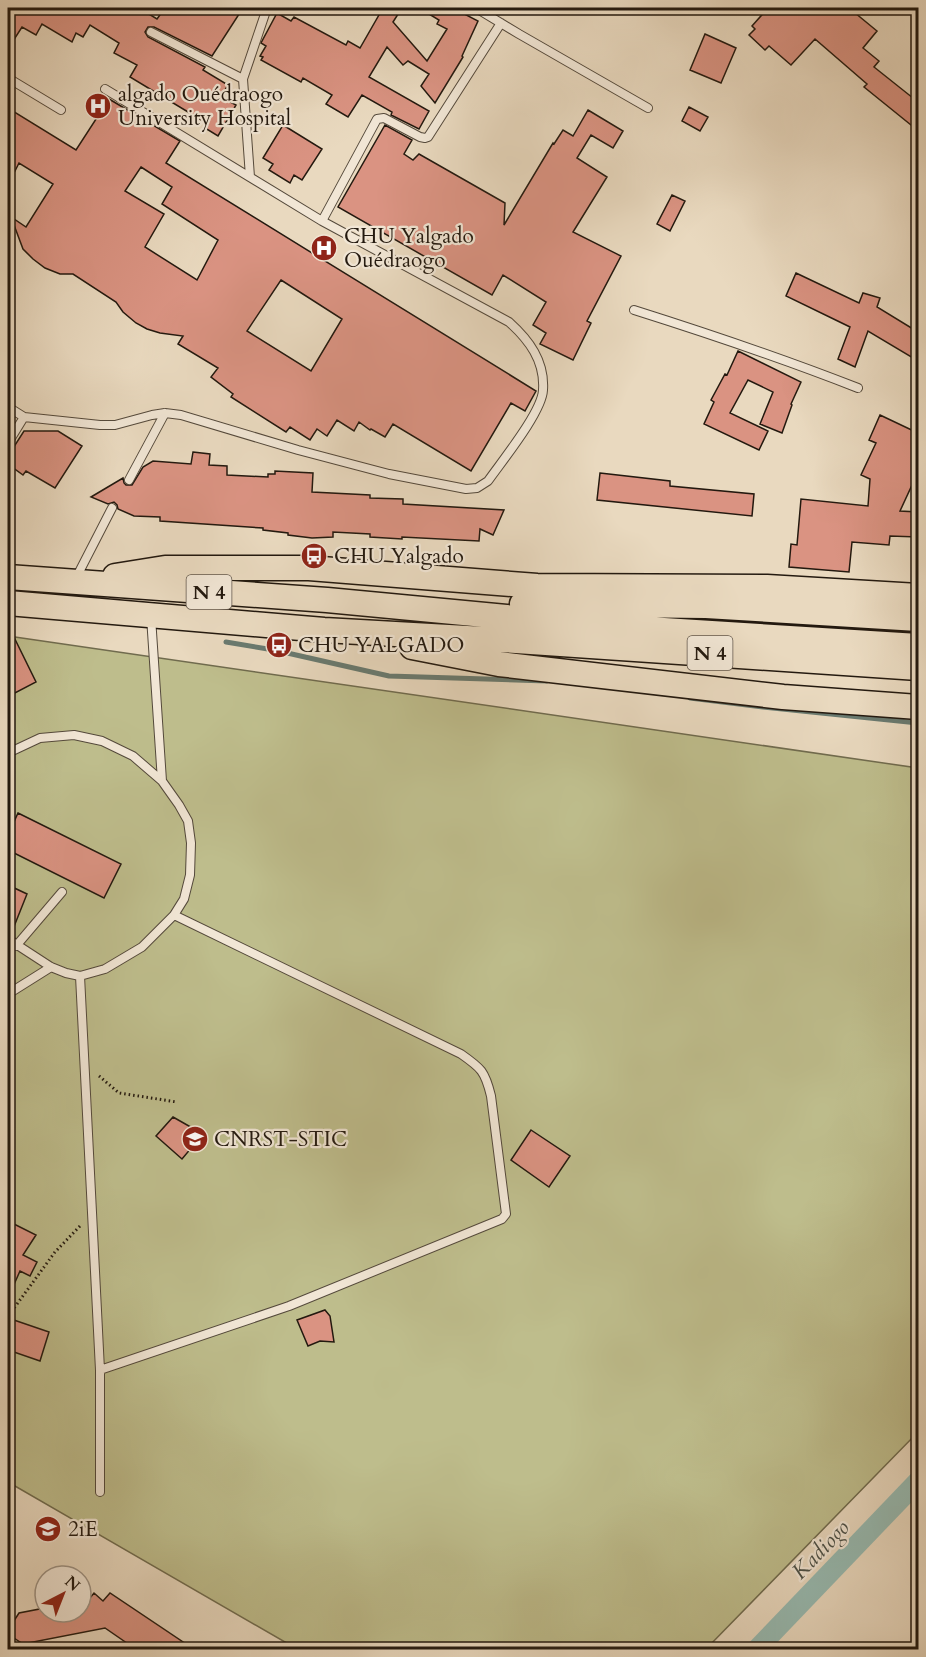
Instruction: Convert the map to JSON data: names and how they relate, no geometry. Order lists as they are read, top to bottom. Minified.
{"streets":{"highway":["N 4"]},"water":["Kadiogo"],"places":{"hospital":["algado Ouédraogo University Hospital","CHU Yalgado Ouédraogo"],"bus stop":["CHU Yalgado","CHU YALGADO"],"school or university":["CNRST-STIC","2iE"]},"north":"top right"}
